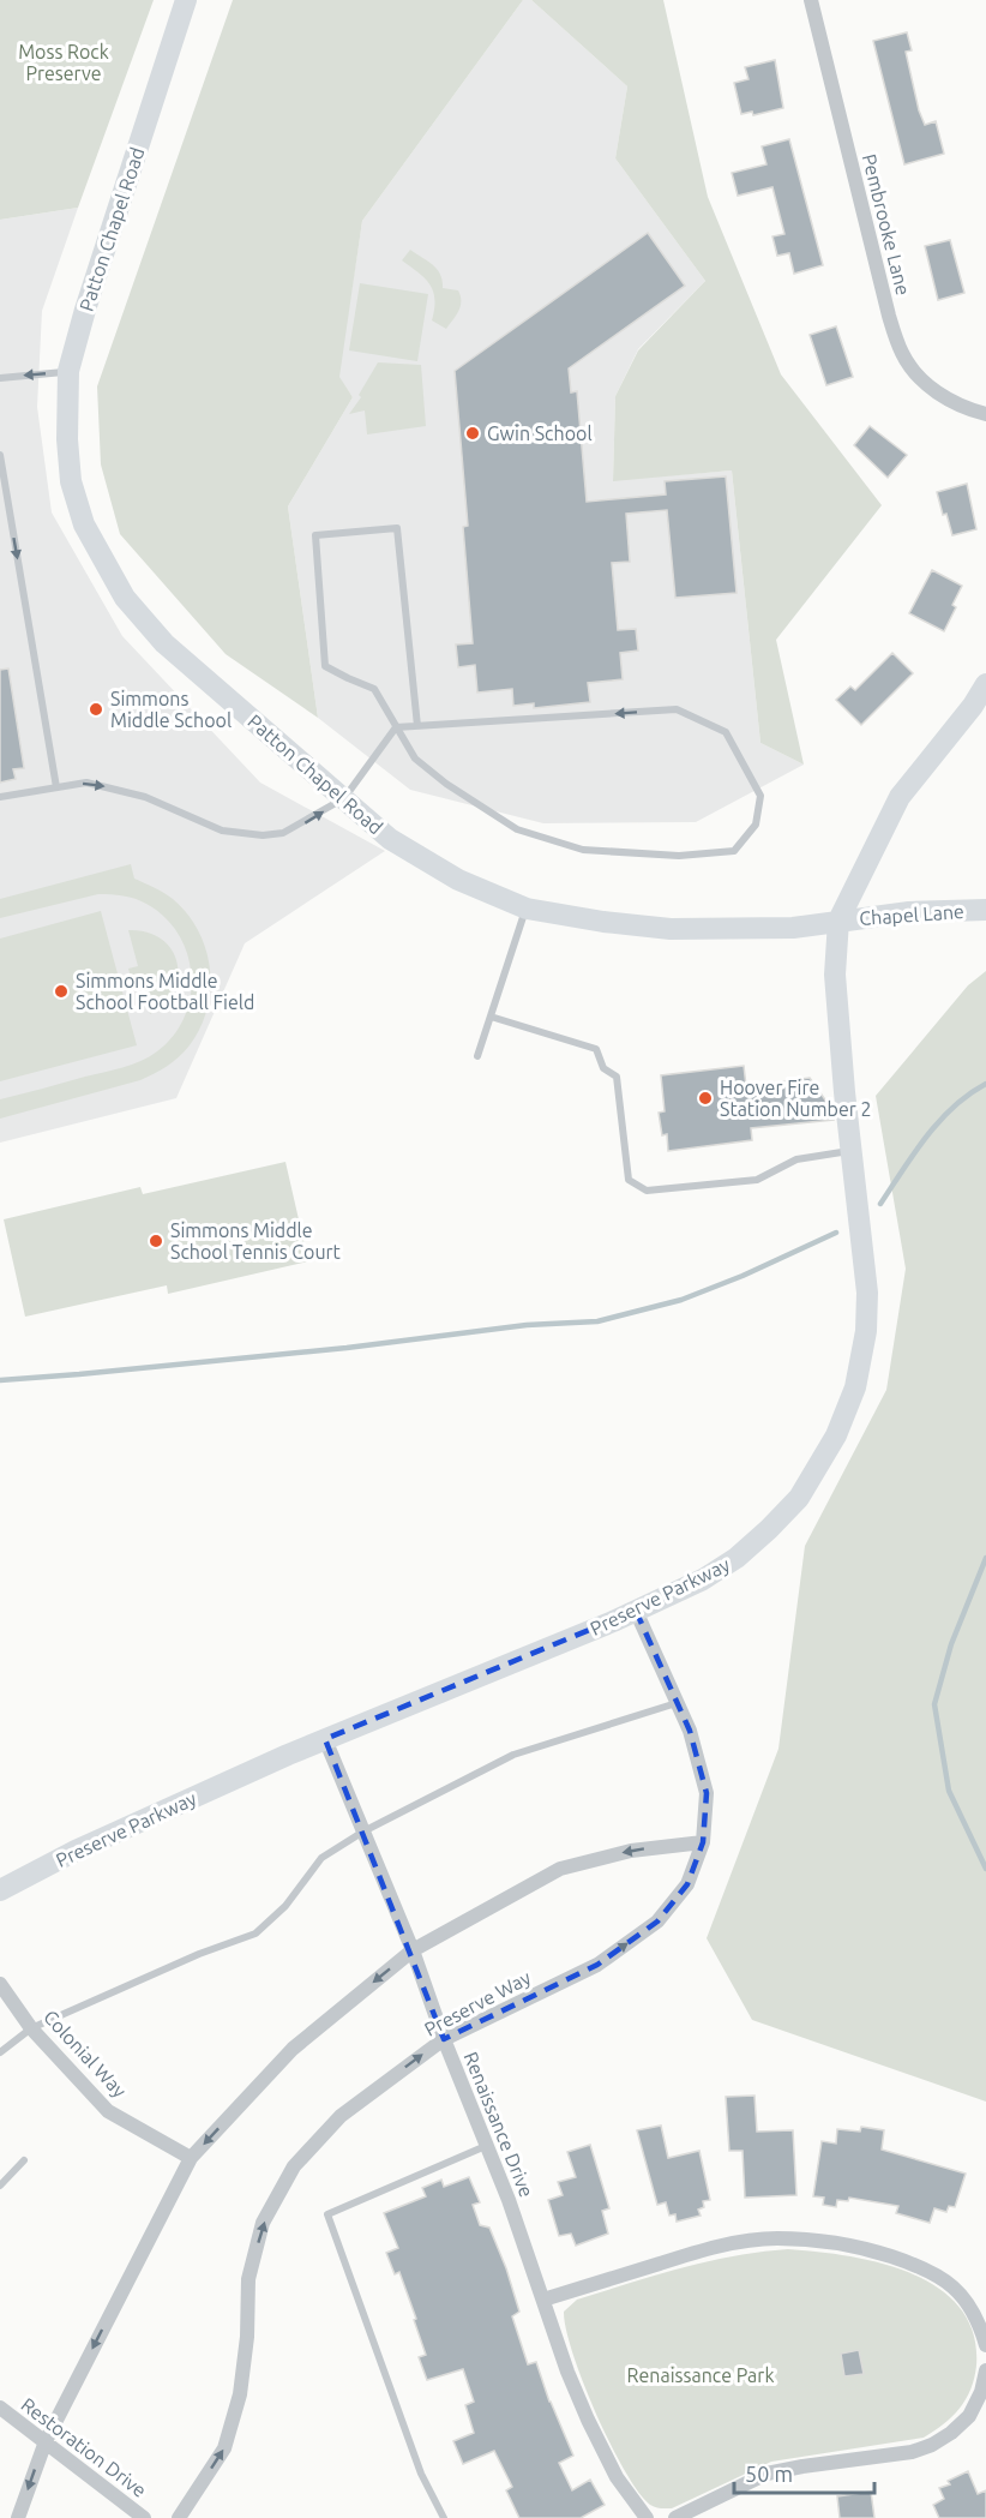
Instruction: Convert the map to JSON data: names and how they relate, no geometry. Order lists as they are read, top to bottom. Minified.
{"streets":{"street":["Pembrooke Lane","Patton Chapel Road","Chapel Lane","Preserve Parkway","Preserve Way","Colonial Way","Renaissance Drive","Restoration Drive"]},"crossings":[["Patton Chapel Road","Chapel Lane"],["Patton Chapel Road","Preserve Parkway"],["Chapel Lane","Preserve Parkway"],["Preserve Parkway","Preserve Way"],["Preserve Parkway","Renaissance Drive"],["Preserve Way","Renaissance Drive"]],"parks":["Moss Rock Preserve","Renaissance Park"],"places":["Gwin School","Simmons Middle School","Simmons Middle School Football Field","Hoover Fire Station Number 2","Simmons Middle School Tennis Court"],"scale_bar":"50 m"}
